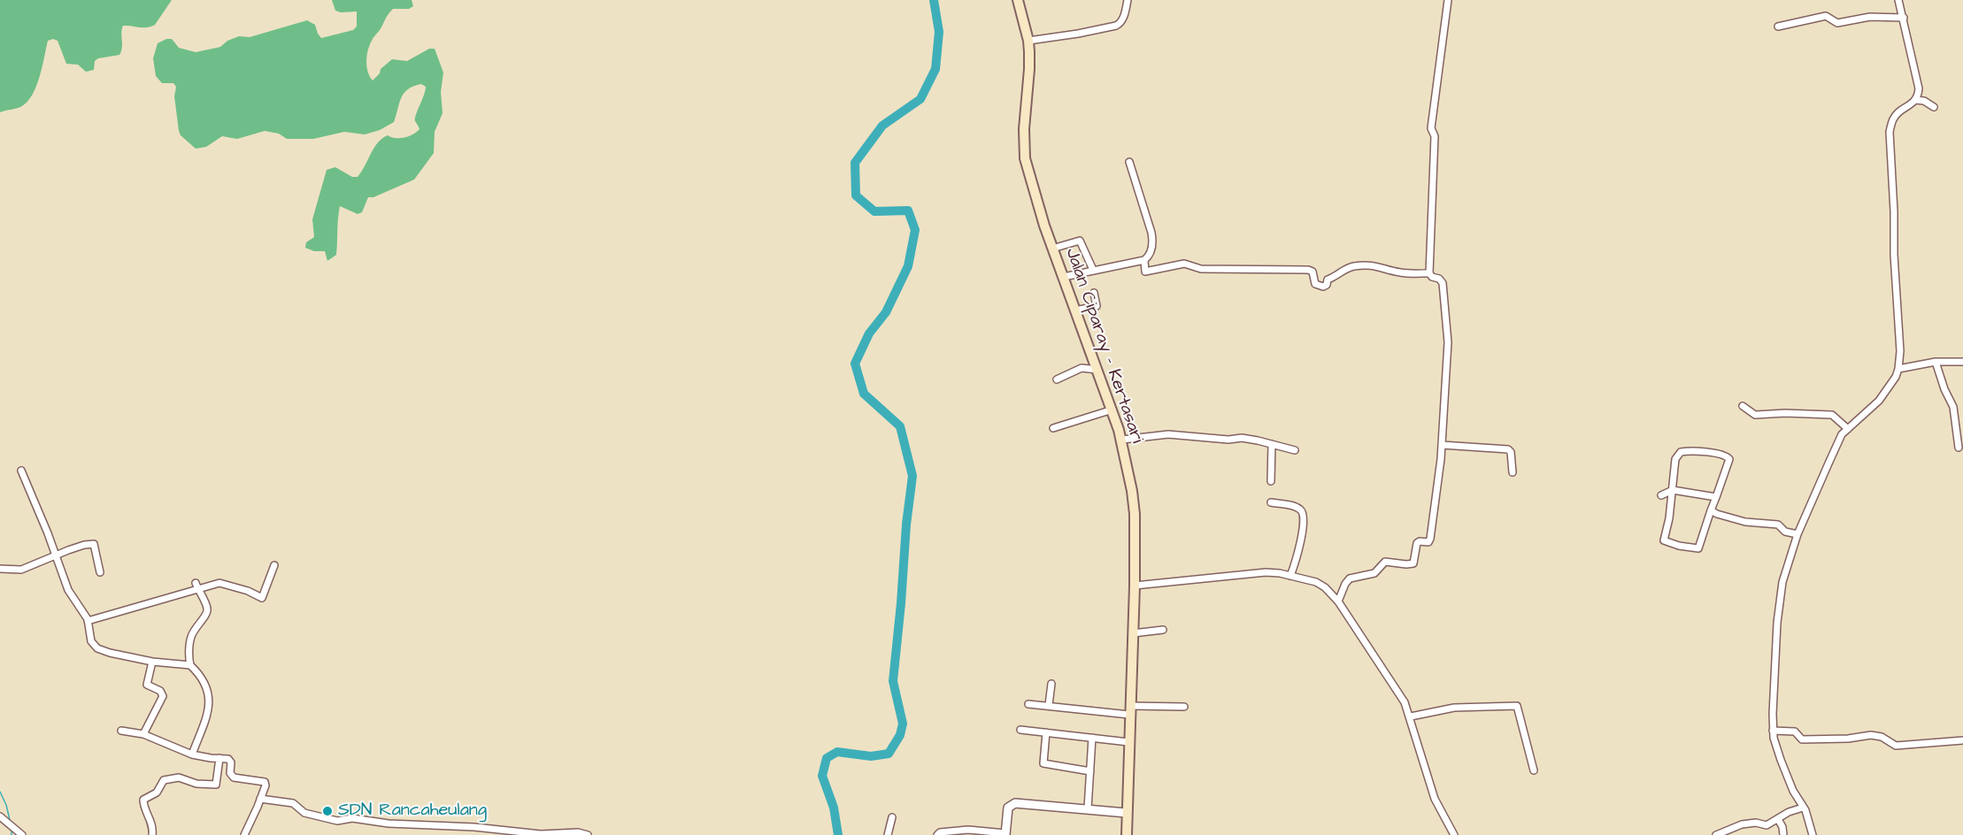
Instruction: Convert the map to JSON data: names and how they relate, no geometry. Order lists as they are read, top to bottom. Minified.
{"streets":{"main road":["Jalan Ciparay - Kertasari"]},"places":["SDN Rancaheulang"]}
